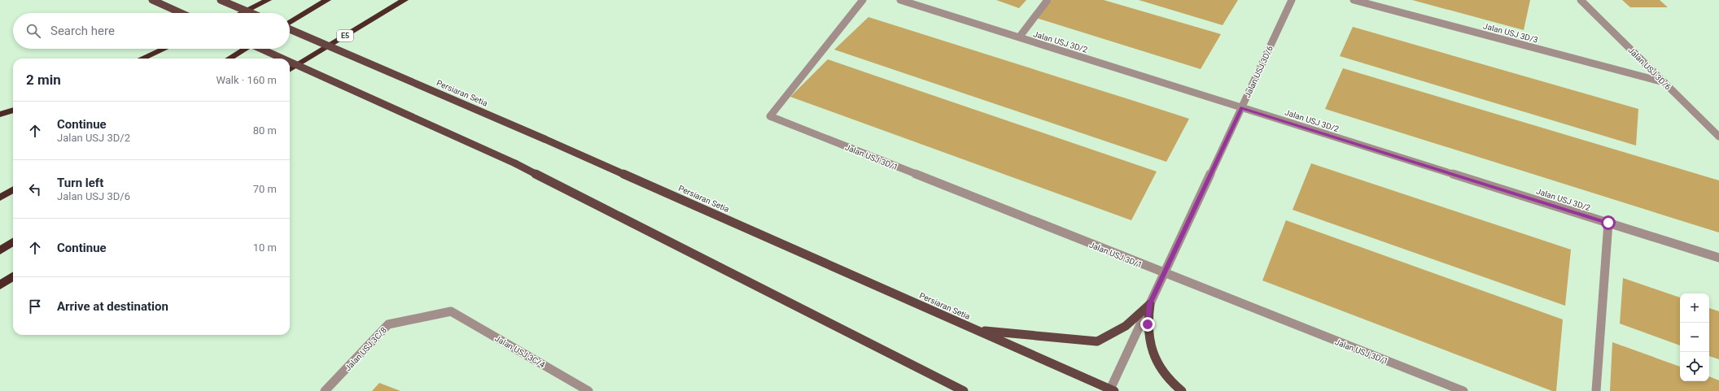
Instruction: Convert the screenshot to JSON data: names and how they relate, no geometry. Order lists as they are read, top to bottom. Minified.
{"streets":{"highway":["E5"],"main road":["Persiaran Setia"],"street":["Jalan USJ 3D/3","Jalan USJ 3D/2","Jalan USJ 3D/6","Jalan USJ 3D/1","Jalan USJ 3C/8","Jalan USJ 3C/4"]},"crossings":[["Jalan USJ 3D/3","Jalan USJ 3D/6"],["Jalan USJ 3D/2","Jalan USJ 3D/6"],["Jalan USJ 3D/6","Persiaran Setia"],["Jalan USJ 3D/6","Jalan USJ 3D/1"],["Jalan USJ 3C/8","Jalan USJ 3C/4"]],"page":{"search":"Search here","heading":["2 min","Walk · 160 m"],"list":[["Continue","Jalan USJ 3D/2","80 m"],["Turn left","Jalan USJ 3D/6","70 m"],["Continue","10 m"],"Arrive at destination"],"map_buttons":["+","−"]}}
